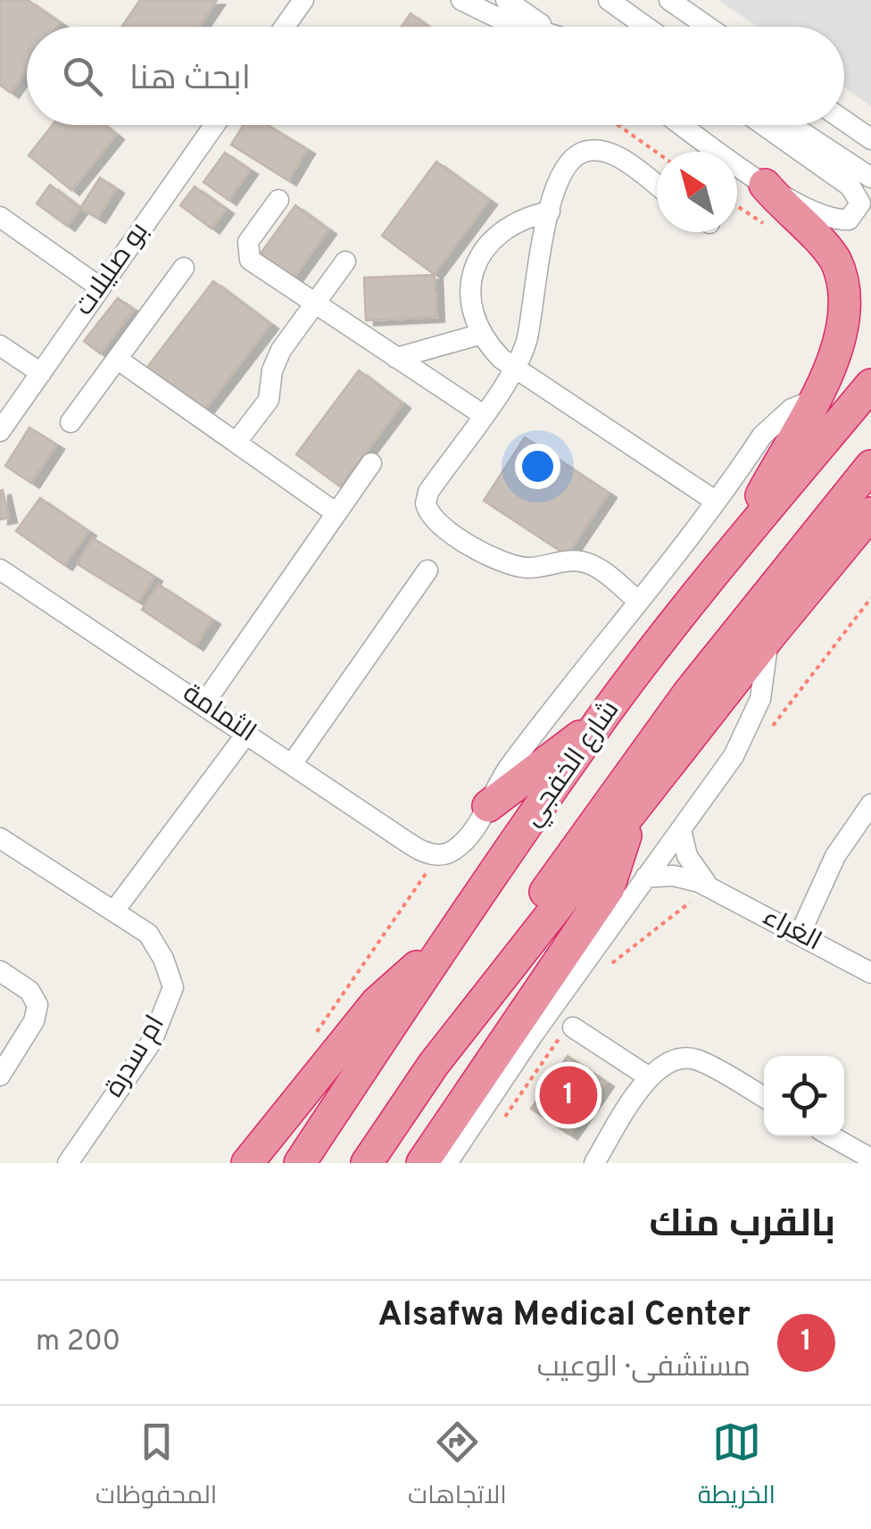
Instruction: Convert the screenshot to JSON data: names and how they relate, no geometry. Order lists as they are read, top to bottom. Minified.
{"streets":{"highway":["شارع الخفجي"],"street":["بو صليلات","الثمامة","الغراء","ام سدرة"]},"crossings":[["الثمامة","شارع الخفجي"]],"north":"top left","page":{"search":"ابحث هنا","pins":"1","heading":"بالقرب منك","list":[{"mark":"1","name":"Alsafwa Medical Center","note":"مستشفى · الوعيب","value":"200 m"}],"nav":["الخريطة","الاتجاهات","المحفوظات"]}}
